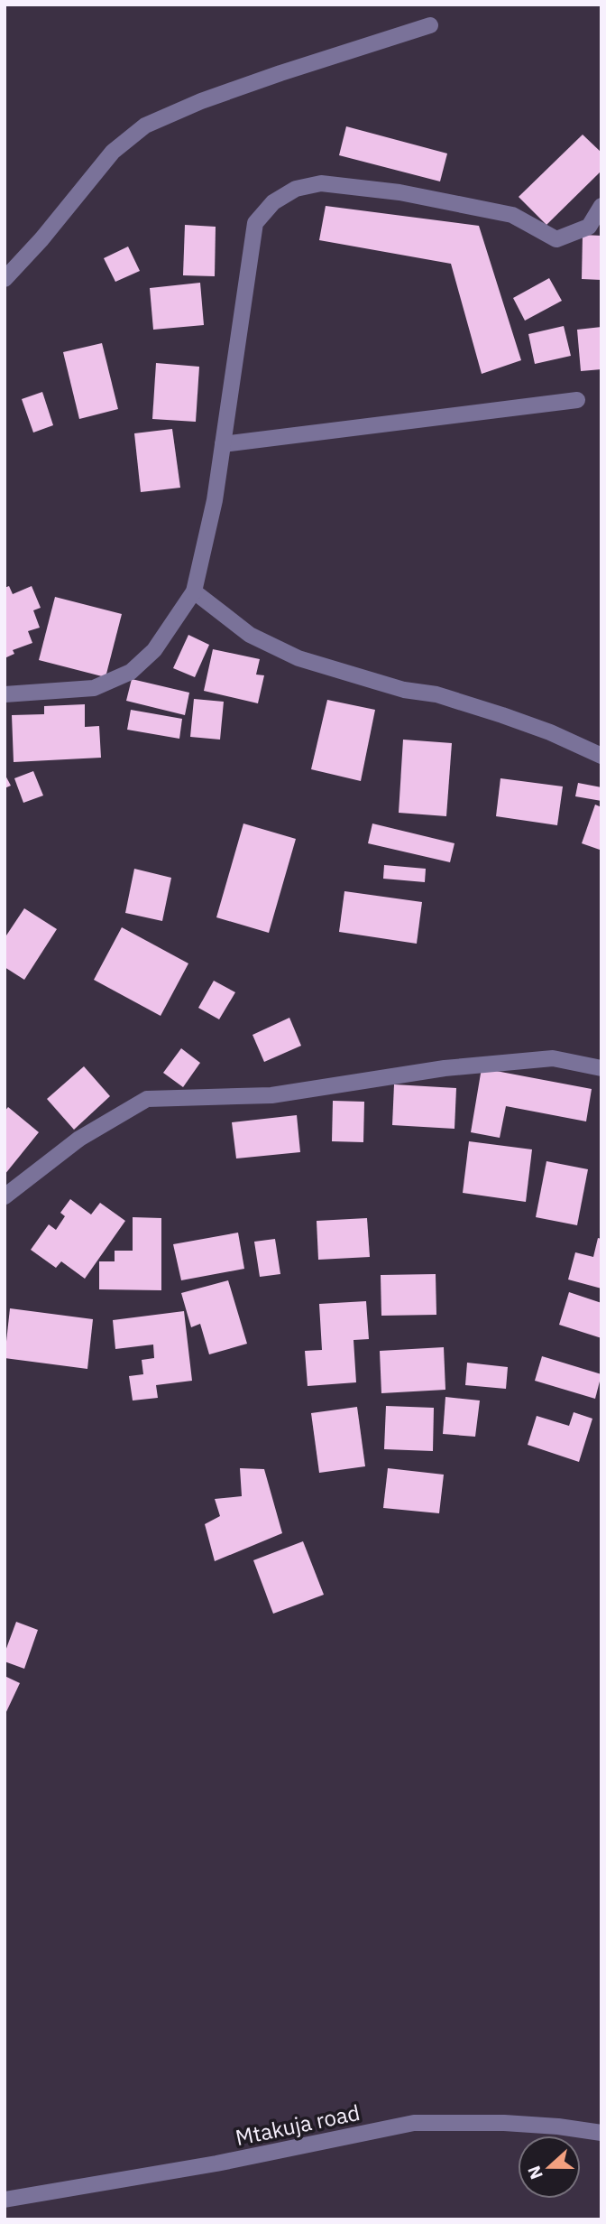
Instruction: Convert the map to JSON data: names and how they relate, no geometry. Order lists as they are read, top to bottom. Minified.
{"streets":{"street":["Mtakuja road"]},"north":"left"}
